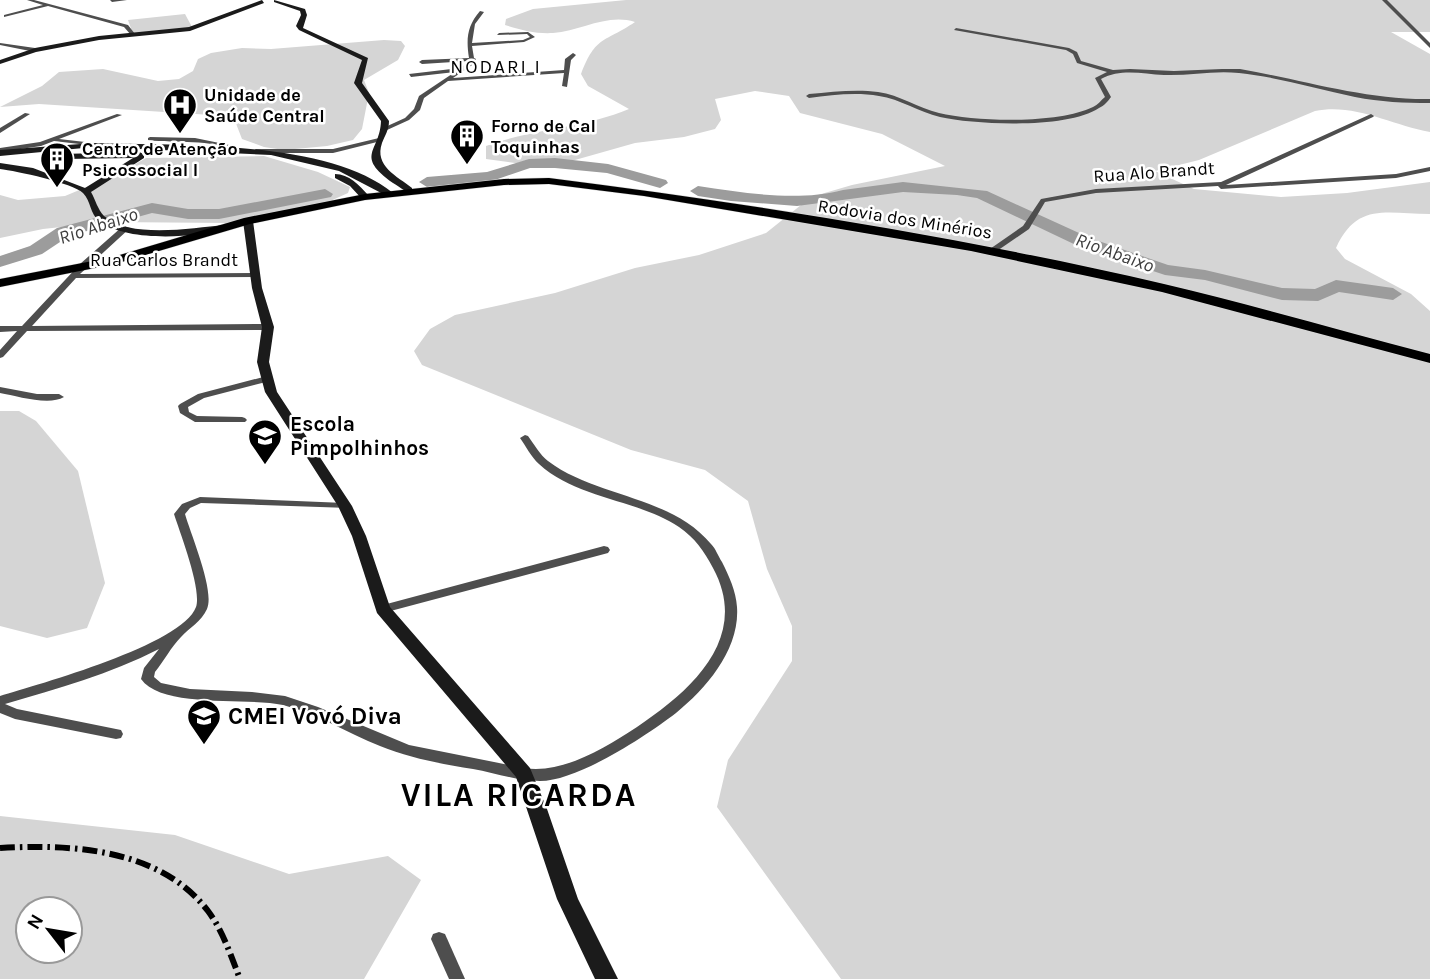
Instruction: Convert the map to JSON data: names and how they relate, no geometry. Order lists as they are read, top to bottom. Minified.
{"streets":{"main road":["Rodovia dos Minérios"],"street":["Rua Alo Brandt","Rua Carlos Brandt"]},"crossings":[["Rua Alo Brandt","Rodovia dos Minérios"],["Rodovia dos Minérios","Rua Carlos Brandt"]],"districts":["NODARI I","VILA RICARDA"],"water":["Rio Abaixo"],"places":{"hospital":["Unidade de Saúde Central"],"building":["Forno de Cal Toquinhas","Centro de Atenção Psicossocial I"],"school or university":["Escola Pimpolhinhos","CMEI Vovó Diva"]},"north":"top left"}
